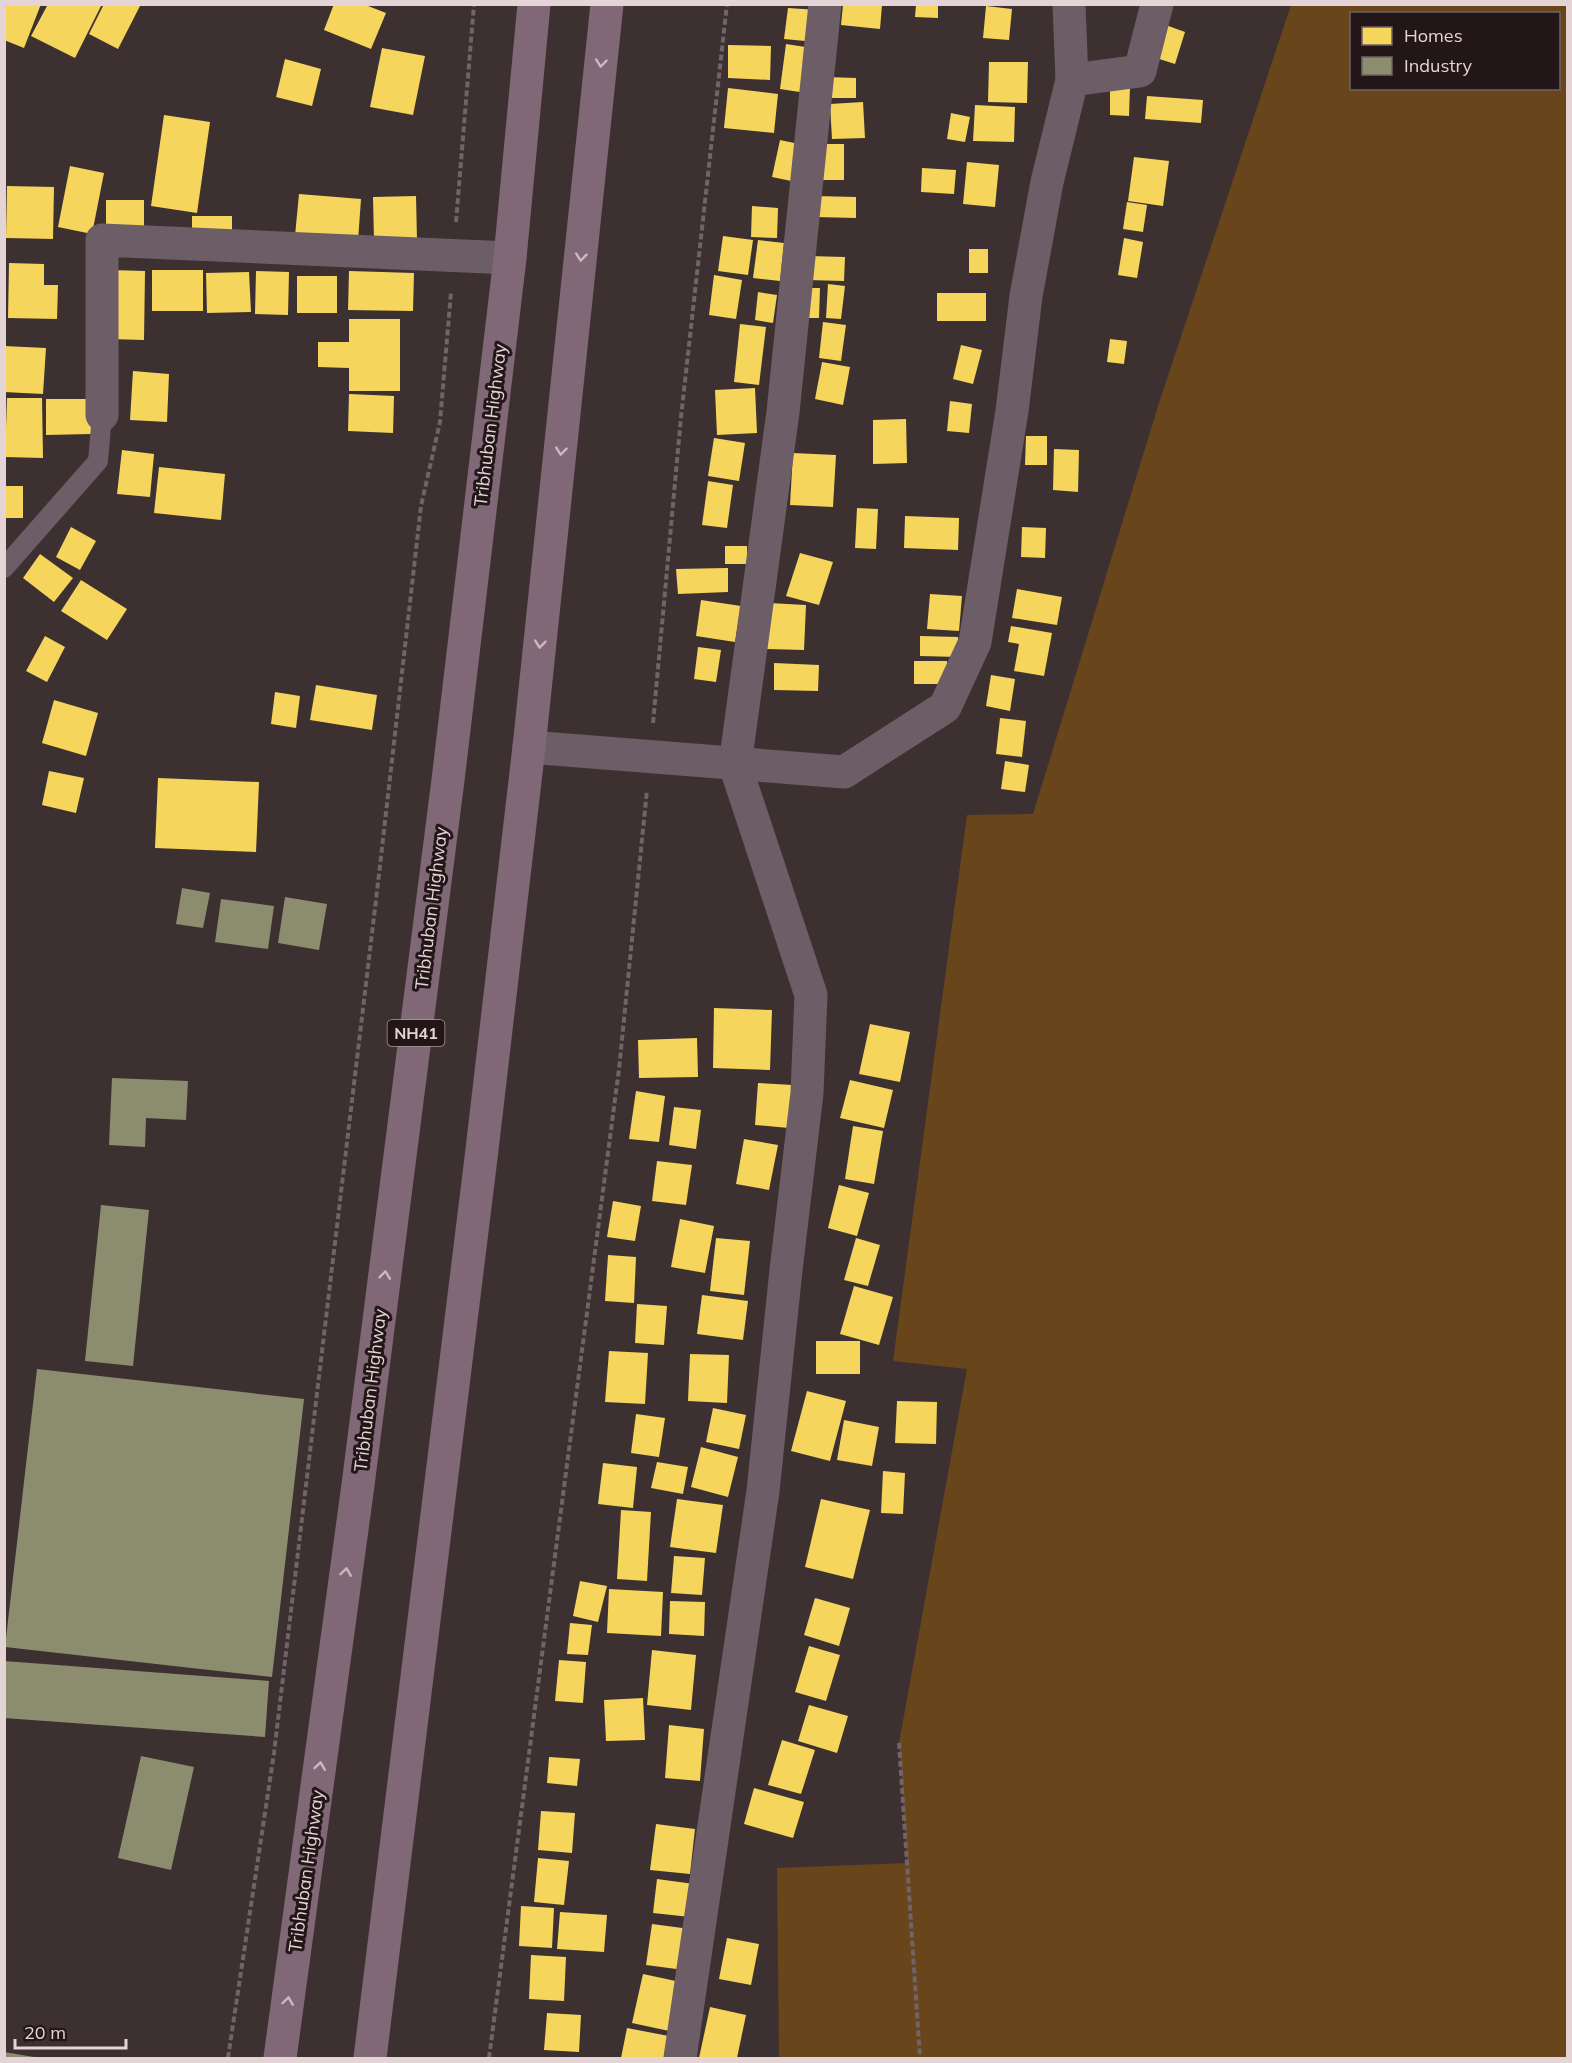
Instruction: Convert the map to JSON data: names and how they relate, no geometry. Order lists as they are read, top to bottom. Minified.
{"streets":{"highway":["Tribhuban Highway","NH41"]},"legend":["Homes","Industry"],"scale_bar":"20 m"}
